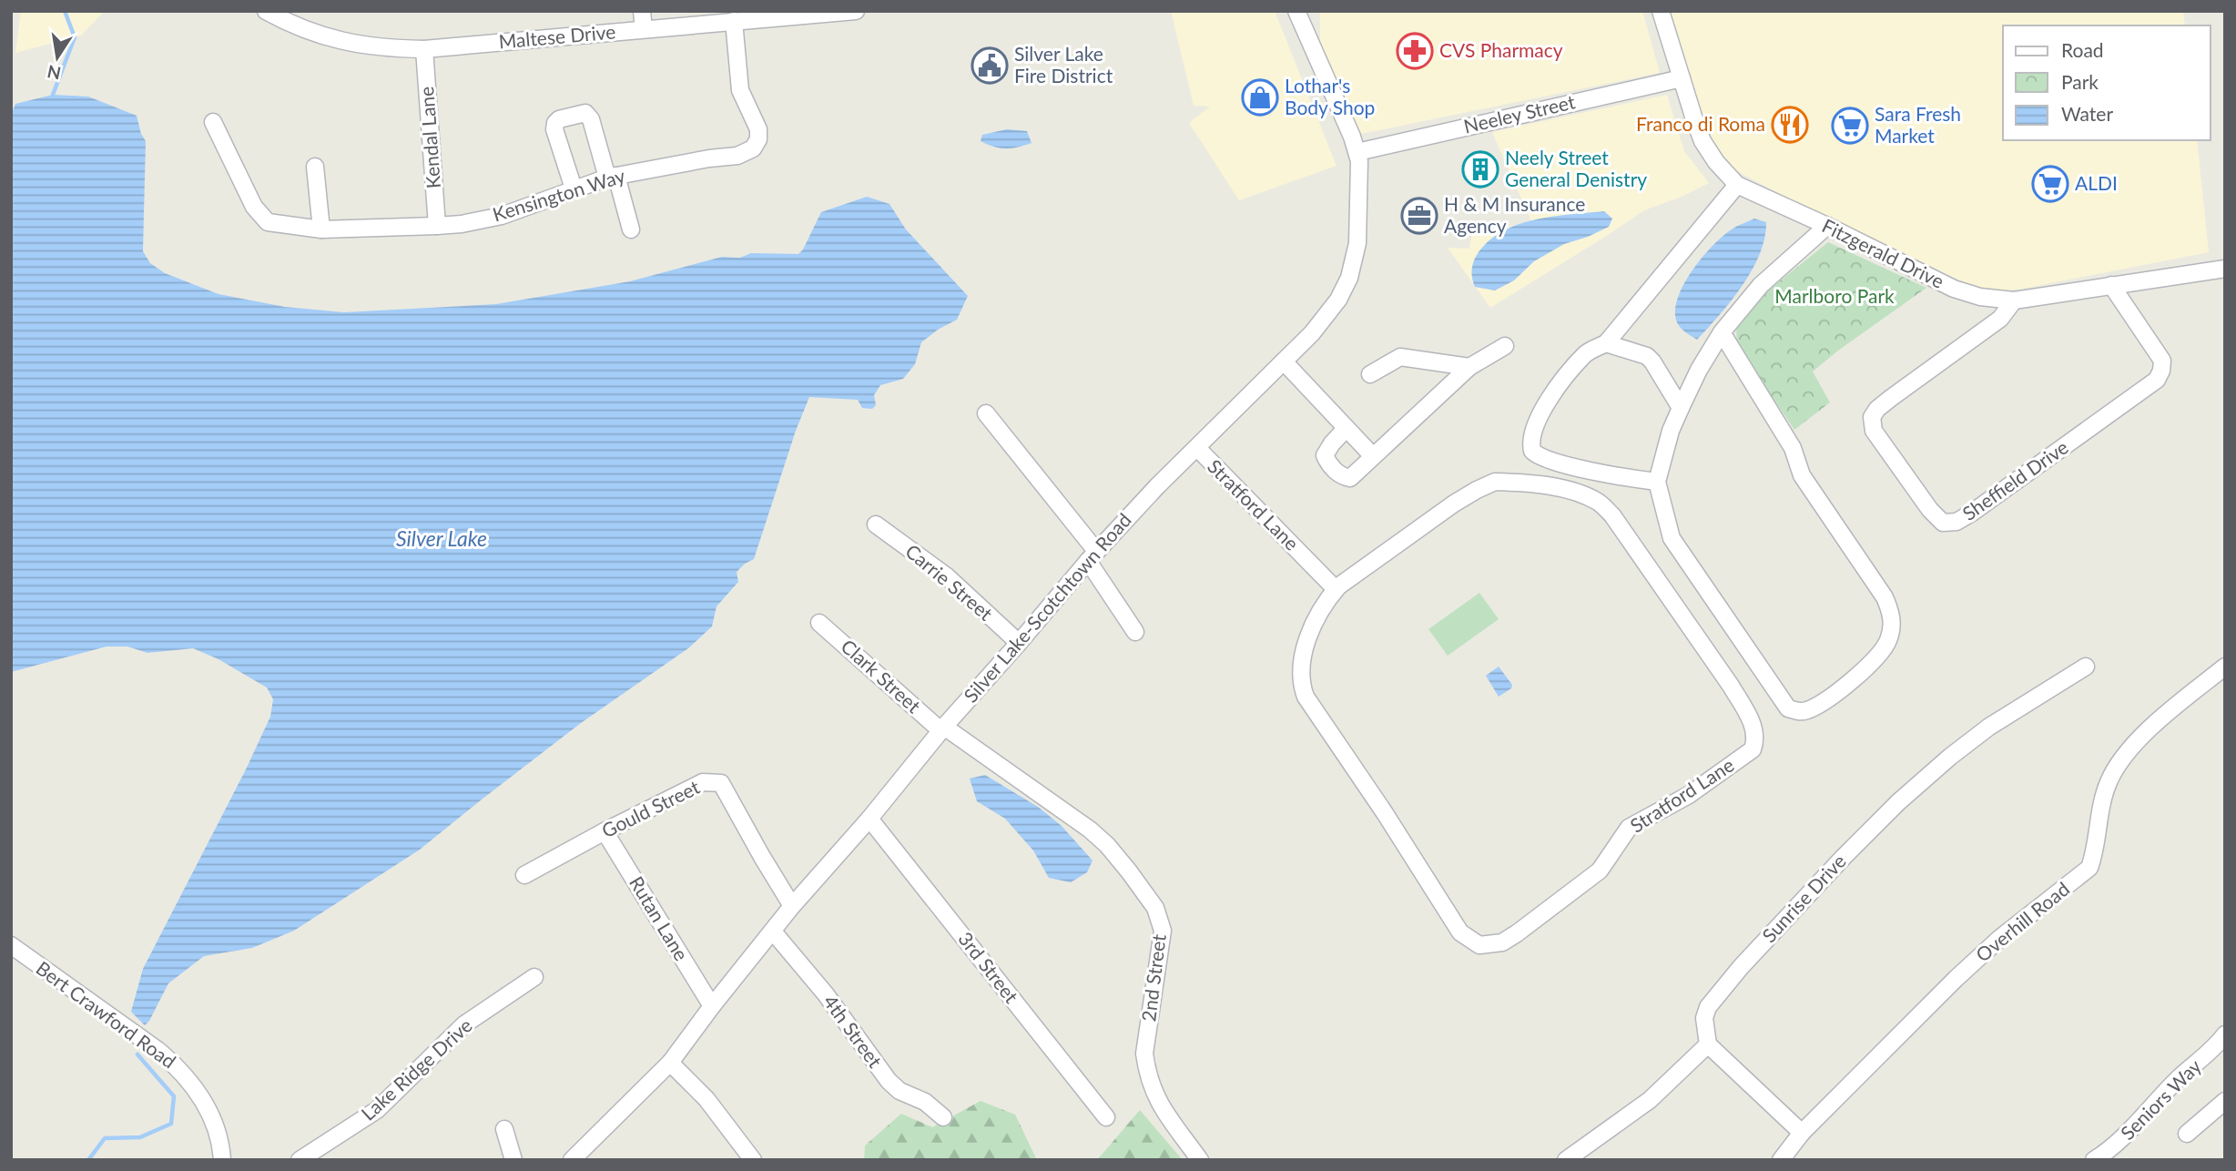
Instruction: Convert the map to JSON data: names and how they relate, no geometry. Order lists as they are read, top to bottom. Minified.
{"streets":{"street":["Maltese Drive","Neeley Street","Kendal Lane","Kensington Way","Fitzgerald Drive","Sheffield Drive","Stratford Lane","Carrie Street","Silver Lake-Scotchtown Road","Clark Street","Gould Street","Sunrise Drive","Rutan Lane","Overhill Road","3rd Street","2nd Street","Bert Crawford Road","4th Street","Lake Ridge Drive","Seniors Way"]},"crossings":[["Maltese Drive","Kendal Lane"],["Maltese Drive","Kensington Way"],["Neeley Street","Fitzgerald Drive"],["Neeley Street","Silver Lake-Scotchtown Road"],["Kendal Lane","Kensington Way"],["Fitzgerald Drive","Sheffield Drive"],["Stratford Lane","Silver Lake-Scotchtown Road"],["Carrie Street","Silver Lake-Scotchtown Road"],["Silver Lake-Scotchtown Road","Clark Street"],["Silver Lake-Scotchtown Road","Gould Street"],["Silver Lake-Scotchtown Road","Rutan Lane"],["Silver Lake-Scotchtown Road","3rd Street"],["Silver Lake-Scotchtown Road","2nd Street"],["Silver Lake-Scotchtown Road","4th Street"],["Clark Street","2nd Street"],["Gould Street","Rutan Lane"]],"water":["Silver Lake"],"parks":["Marlboro Park"],"places":{"pharmacy":["CVS Pharmacy"],"public building":["Silver Lake Fire District"],"shop":["Lothar's Body Shop"],"restaurant":["Franco di Roma"],"supermarket":["Sara Fresh Market","ALDI"],"building":["Neely Street General Denistry"],"office":["H & M Insurance Agency"]},"legend":["Road","Park","Water"],"north":"bottom"}
